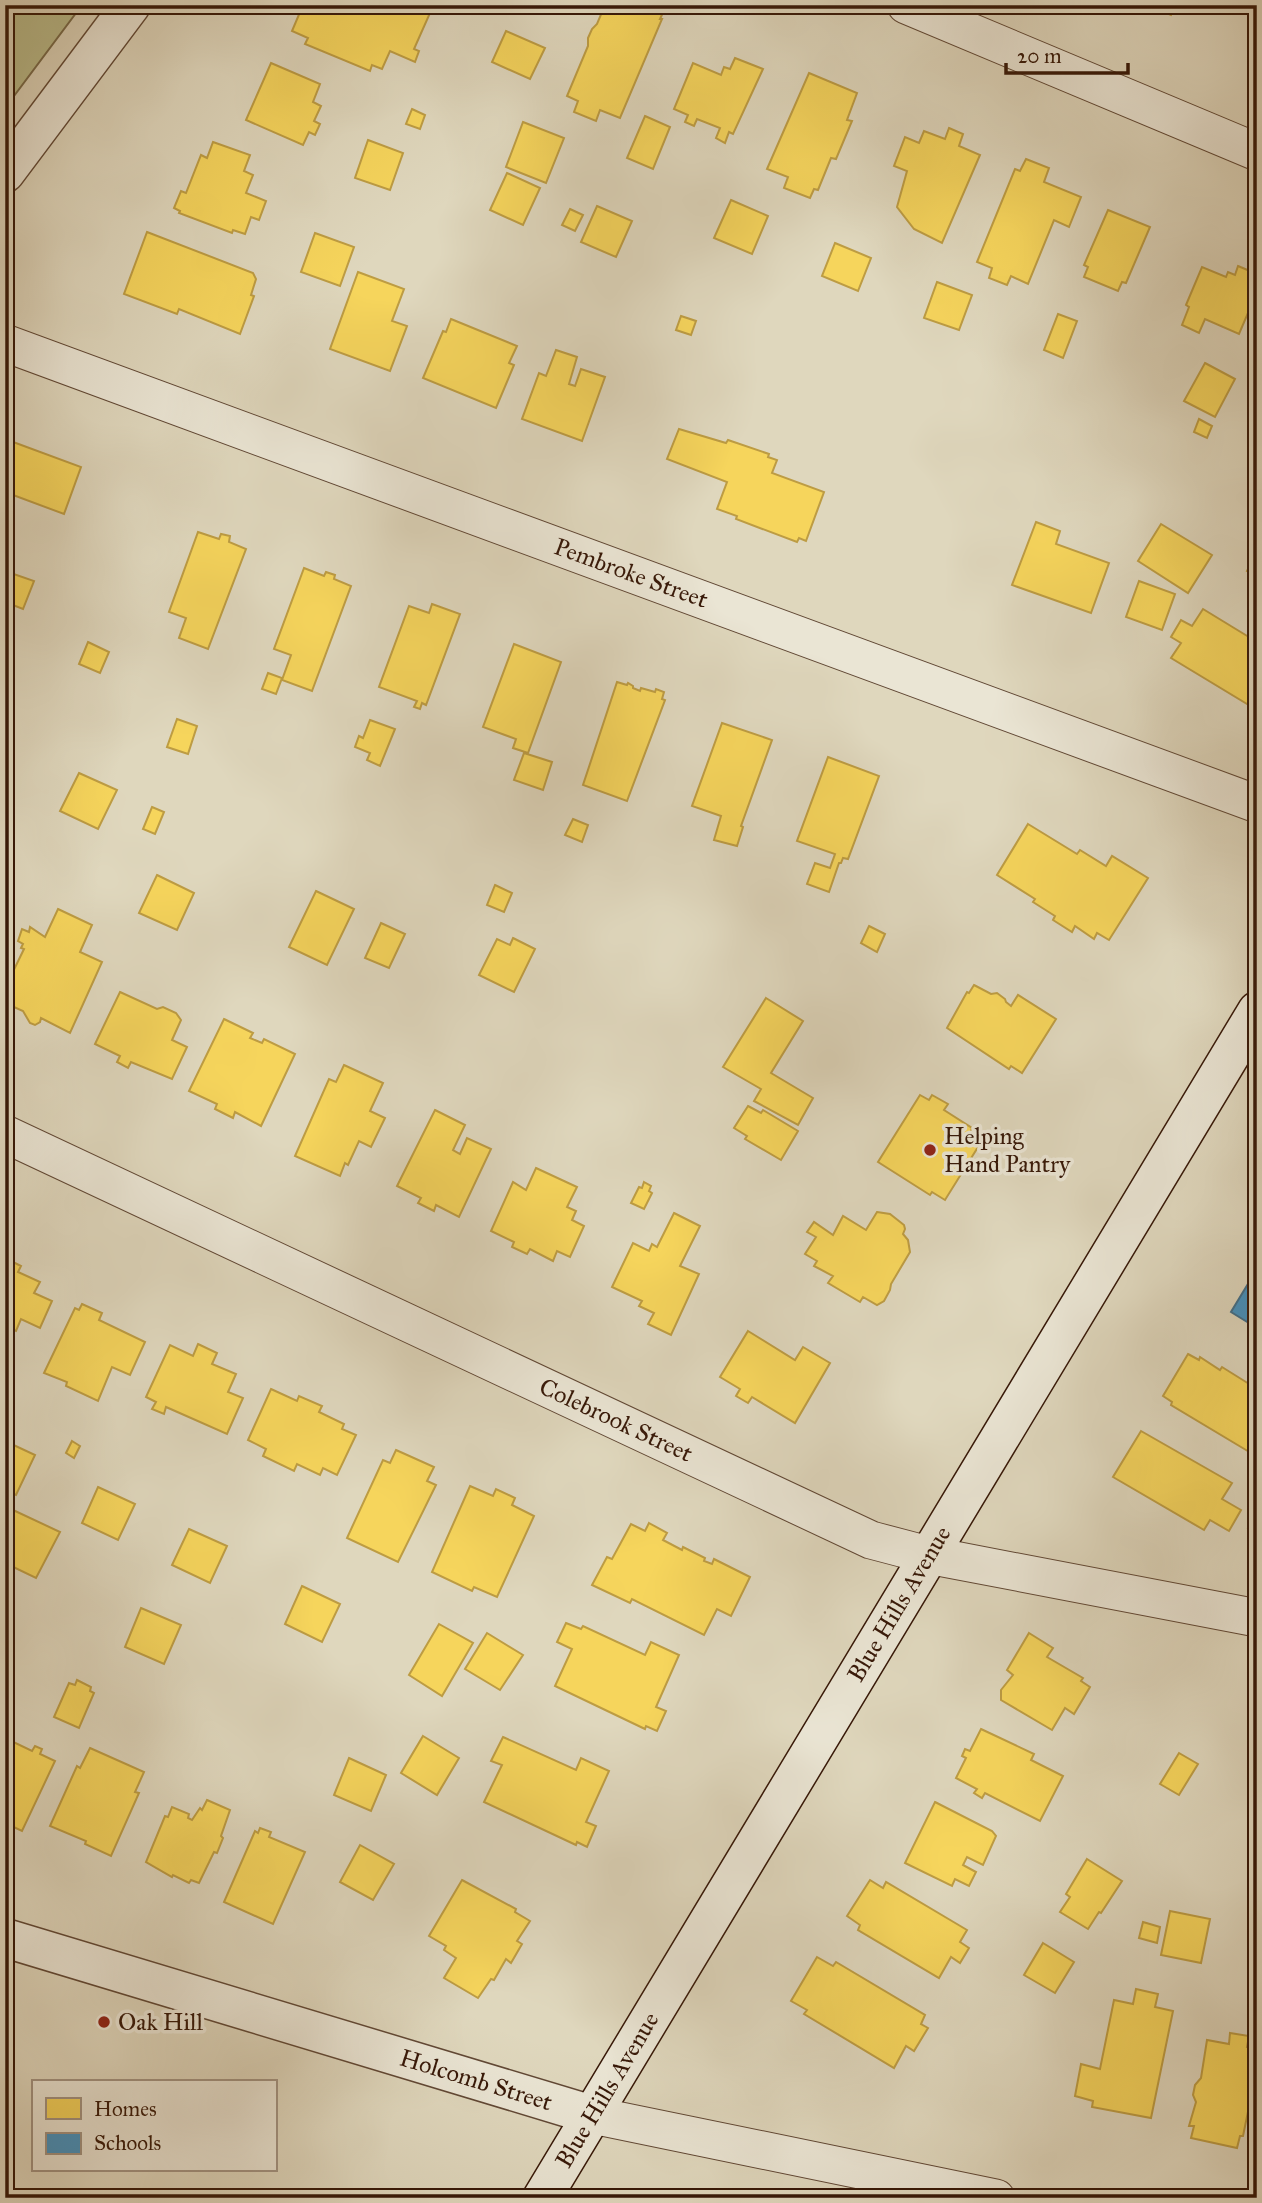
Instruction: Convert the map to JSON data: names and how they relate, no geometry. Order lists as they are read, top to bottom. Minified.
{"streets":{"main road":["Blue Hills Avenue","Holcomb Street"],"street":["Pembroke Street","Colebrook Street"]},"crossings":[["Colebrook Street","Blue Hills Avenue"],["Blue Hills Avenue","Holcomb Street"]],"places":["Helping Hand Pantry","Oak Hill"],"legend":["Homes","Schools"],"scale_bar":"20 m"}
